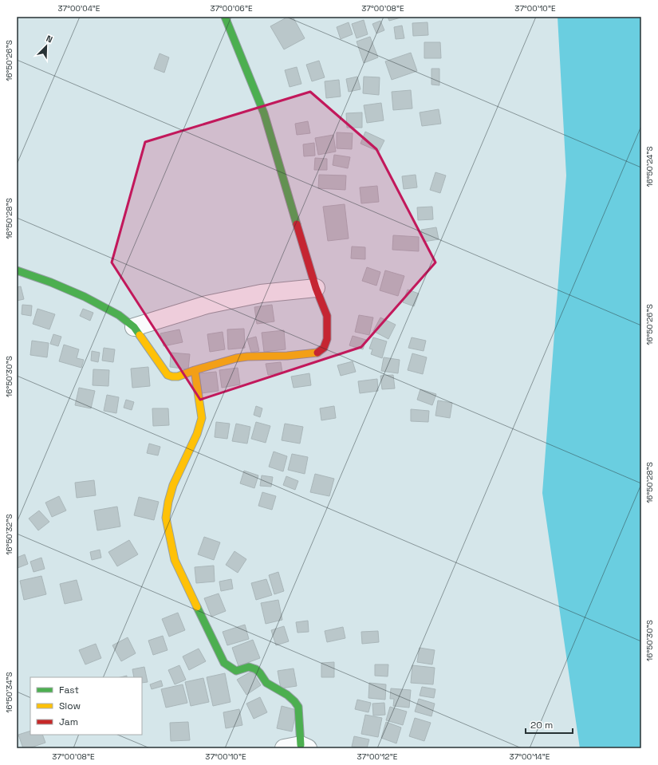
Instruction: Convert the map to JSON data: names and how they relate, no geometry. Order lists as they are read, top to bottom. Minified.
{"legend":["Fast","Slow","Jam"],"scale_bar":"20 m","north":"top right","coordinates":["37°00'04\"E","37°00'06\"E","37°00'08\"E","37°00'10\"E","16°50'26\"S","16°50'24\"S","16°50'28\"S","16°50'30\"S","16°50'32\"S","16°50'34\"S","37°00'12\"E","37°00'14\"E"]}
